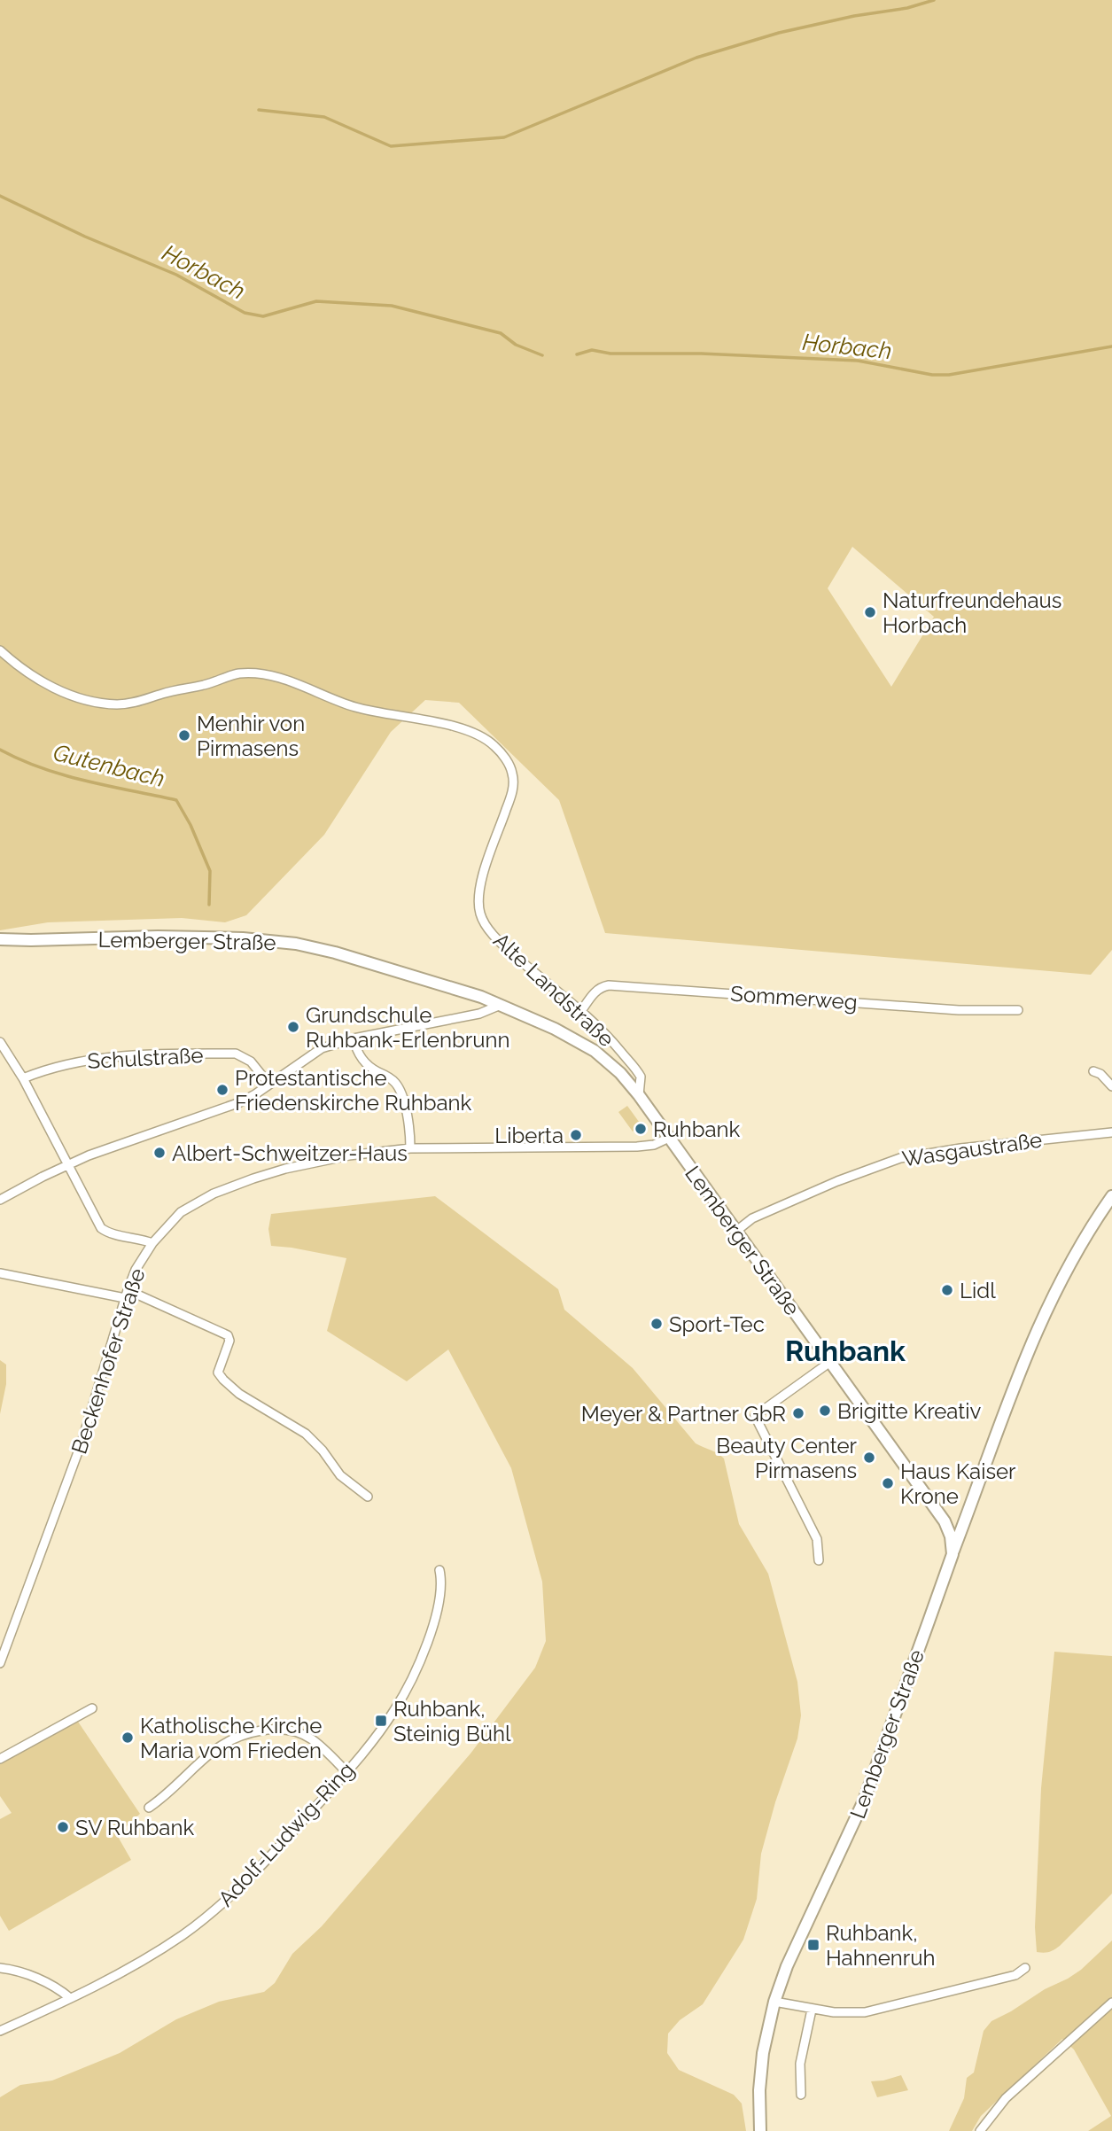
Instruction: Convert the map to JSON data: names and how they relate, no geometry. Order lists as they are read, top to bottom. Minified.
{"streets":{"main road":["Lemberger Straße"],"street":["Alte Landstraße","Sommerweg","Schulstraße","Wasgaustraße","Beckenhofer Straße","Adolf-Ludwig-Ring"]},"crossings":[["Lemberger Straße","Alte Landstraße"],["Lemberger Straße","Wasgaustraße"],["Lemberger Straße","Beckenhofer Straße"],["Alte Landstraße","Sommerweg"]],"districts":["Ruhbank"],"water":["Horbach","Gutenbach"],"places":{"other":["Naturfreundehaus Horbach","Menhir von Pirmasens","Grundschule Ruhbank-Erlenbrunn","Protestantische Friedenskirche Ruhbank","Ruhbank","Liberta","Albert-Schweitzer-Haus","Lidl","Sport-Tec","Brigitte Kreativ","Meyer & Partner GbR","Beauty Center Pirmasens","Haus Kaiser Krone","Katholische Kirche Maria vom Frieden","SV Ruhbank"],"transit":["Ruhbank, Steinig Bühl","Ruhbank, Hahnenruh"]}}
